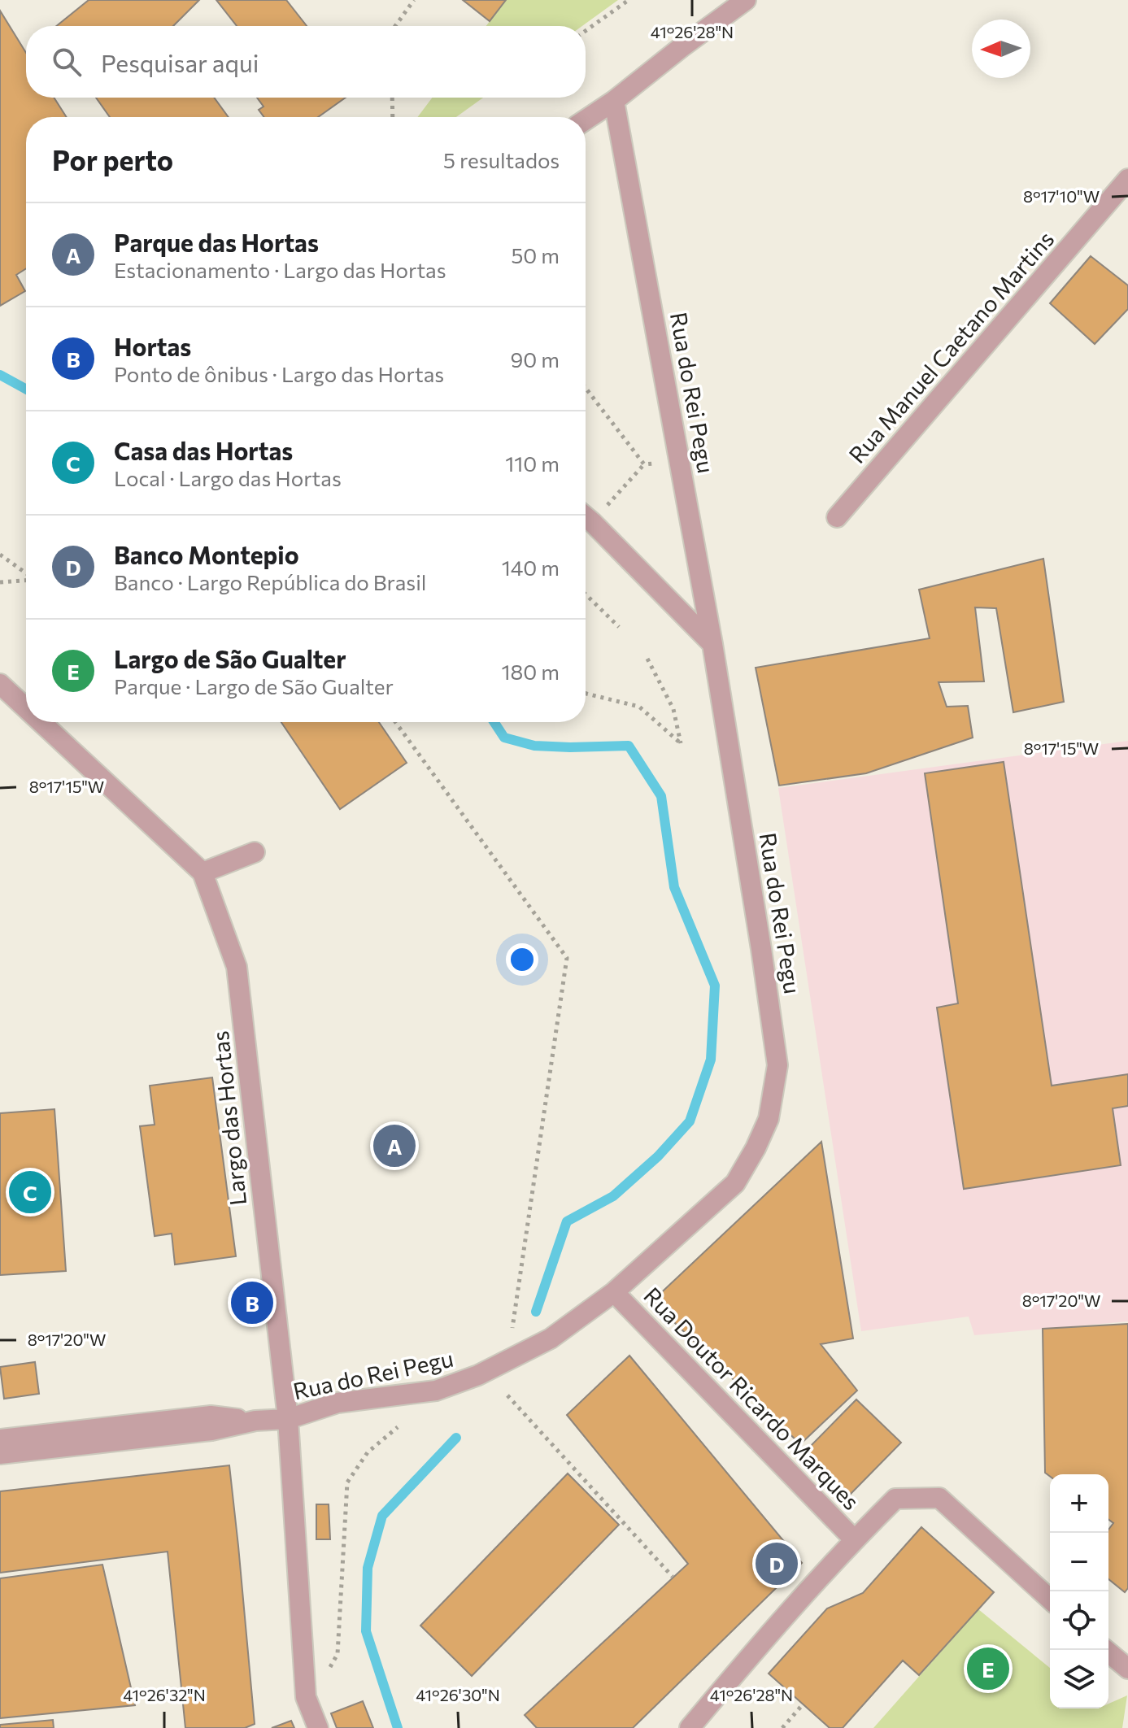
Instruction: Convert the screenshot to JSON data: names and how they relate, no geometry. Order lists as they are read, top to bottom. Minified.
{"streets":{"street":["Rua Manuel Caetano Martins","Rua do Rei Pegu","Largo das Hortas","Rua Doutor Ricardo Marques"]},"crossings":[["Rua do Rei Pegu","Largo das Hortas"],["Rua do Rei Pegu","Rua Doutor Ricardo Marques"]],"north":"left","page":{"search":"Pesquisar aqui","heading":["Por perto","5 resultados"],"list":[{"mark":"A","name":"Parque das Hortas","note":"Estacionamento · Largo das Hortas","value":"50 m"},{"mark":"B","name":"Hortas","note":"Ponto de ônibus · Largo das Hortas","value":"90 m"},{"mark":"C","name":"Casa das Hortas","note":"Local · Largo das Hortas","value":"110 m"},{"mark":"D","name":"Banco Montepio","note":"Banco · Largo República do Brasil","value":"140 m"},{"mark":"E","name":"Largo de São Gualter","note":"Parque · Largo de São Gualter","value":"180 m"}],"pins":["A","C","B","D","E"],"map_buttons":["+","−"]},"coordinates":["41°26'28\"N","8°17'10\"W","8°17'15\"W","8°17'20\"W","41°26'32\"N","41°26'30\"N"]}
